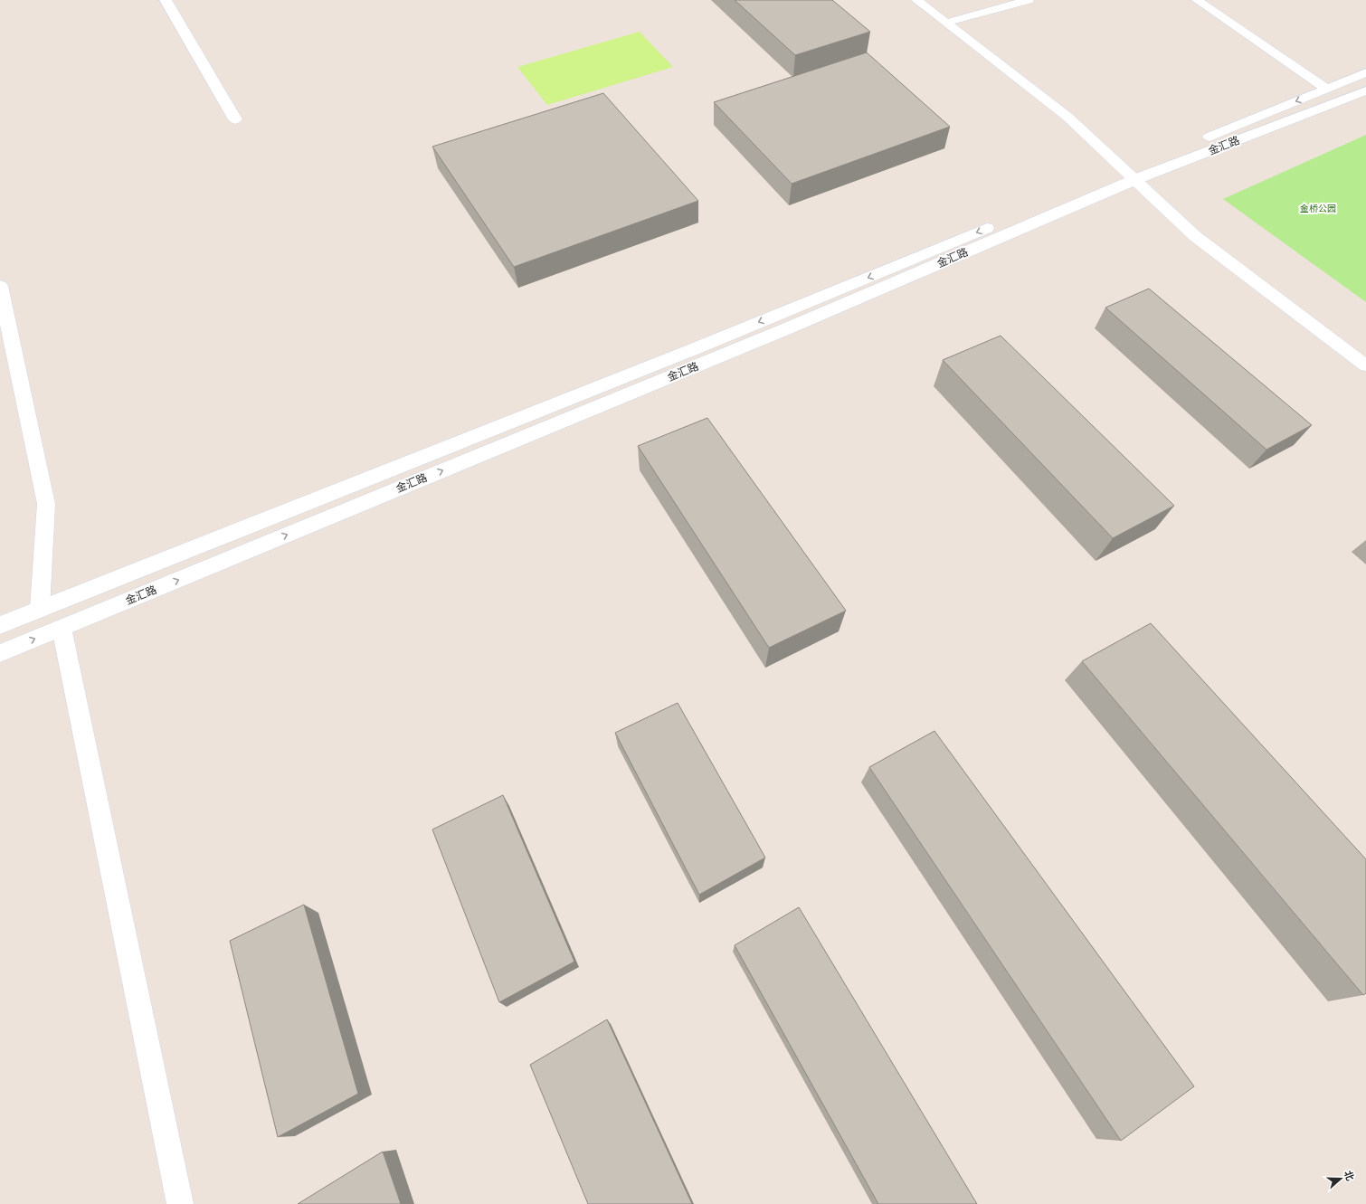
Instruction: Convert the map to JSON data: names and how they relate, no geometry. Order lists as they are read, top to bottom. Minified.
{"streets":{"street":["金汇路"]},"parks":["金桥公园"],"north":"right"}
